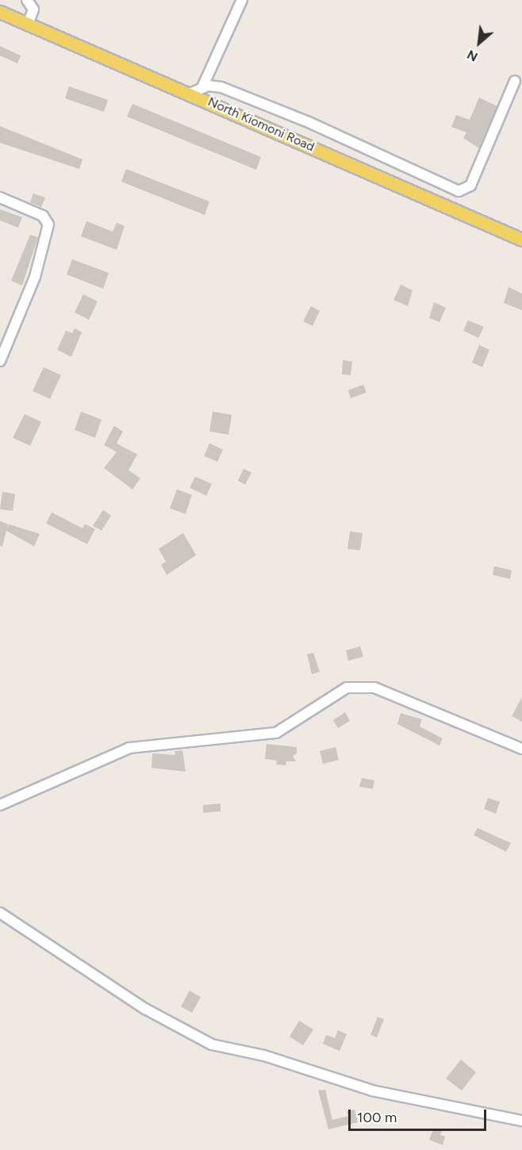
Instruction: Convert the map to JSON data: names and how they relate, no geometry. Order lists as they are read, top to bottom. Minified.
{"streets":{"main road":["North Kiomoni Road"]},"scale_bar":"100 m","north":"bottom left"}
